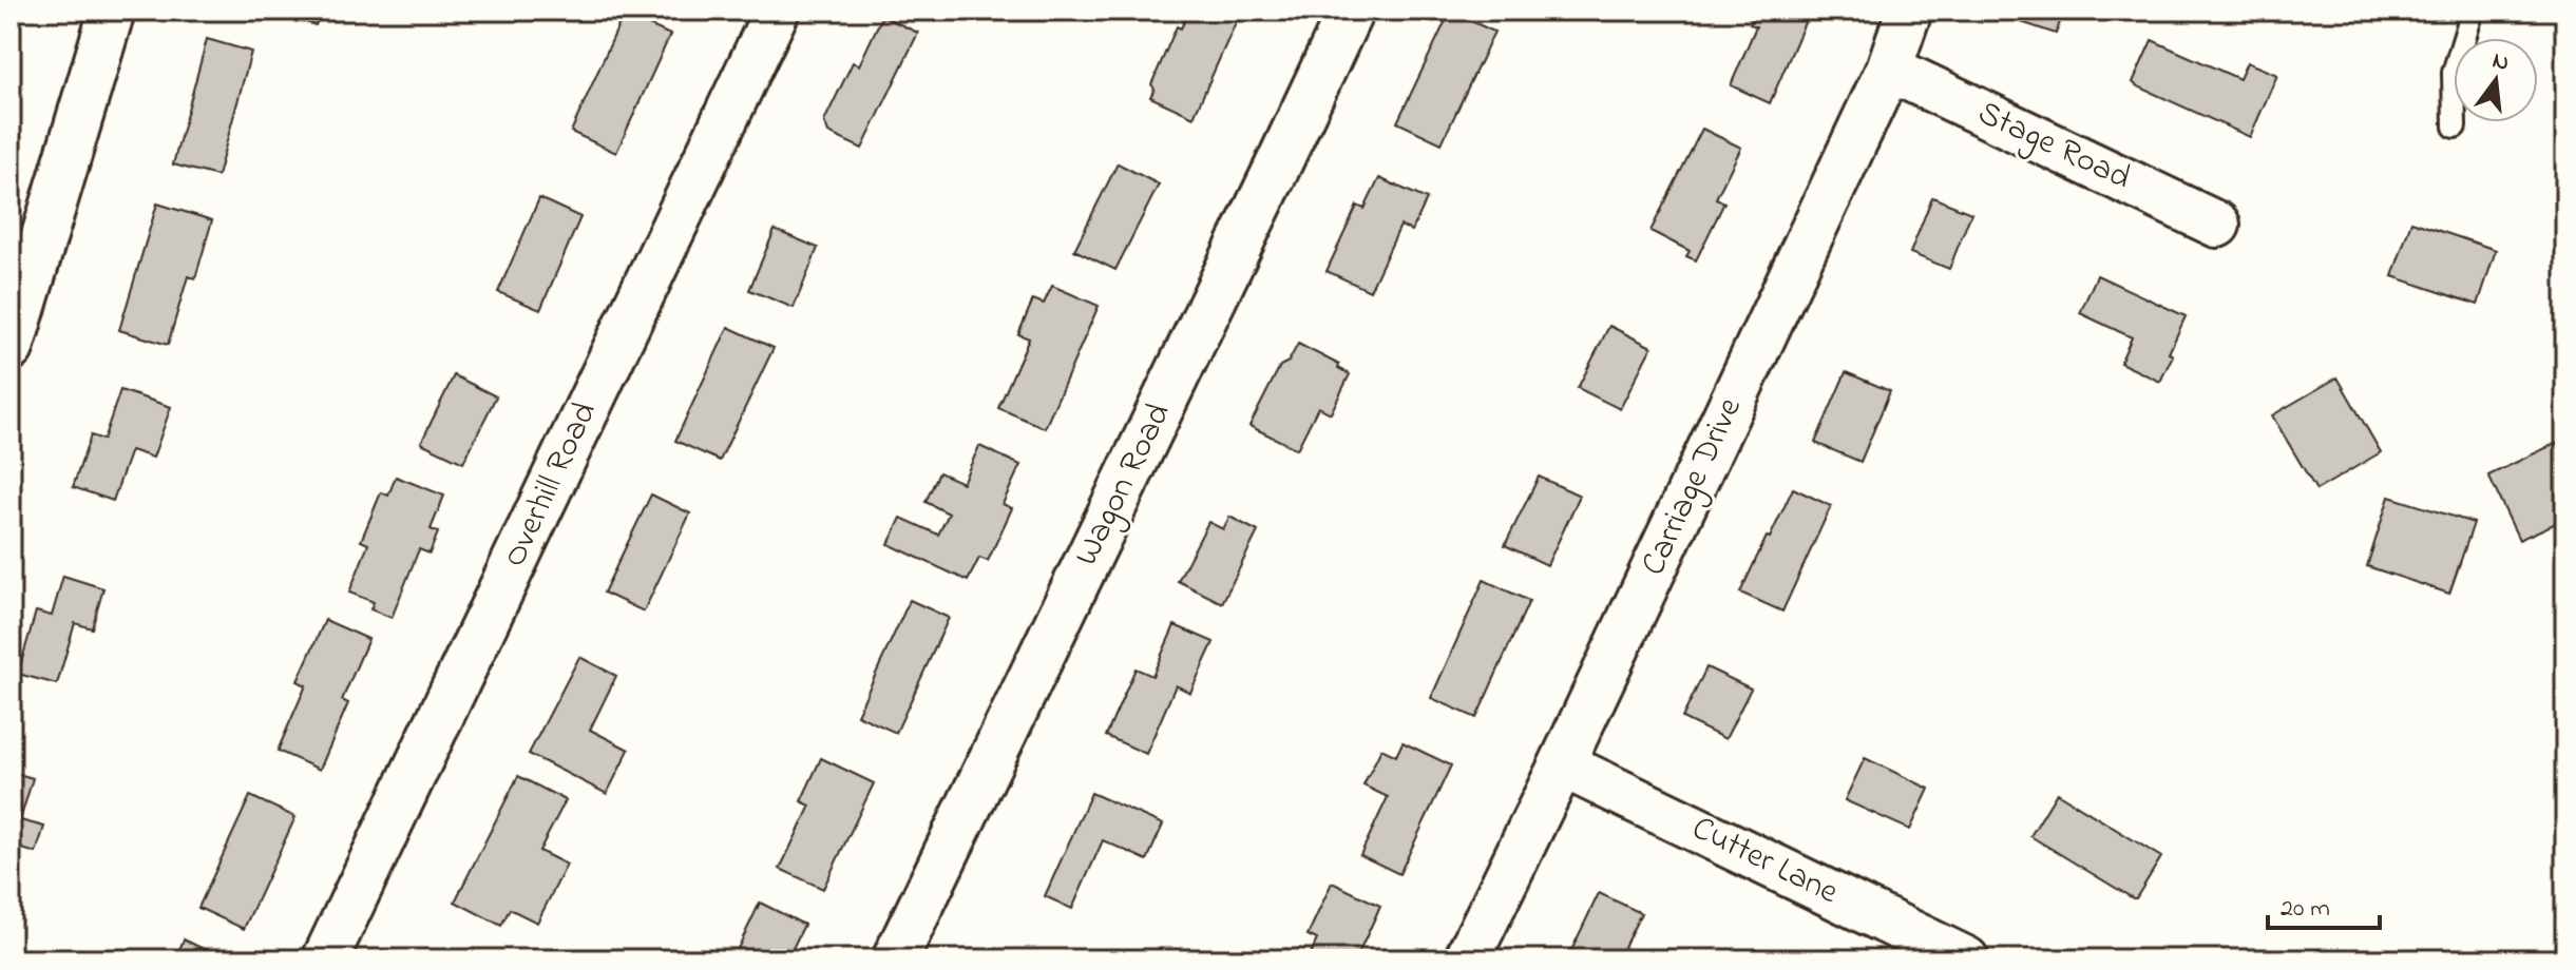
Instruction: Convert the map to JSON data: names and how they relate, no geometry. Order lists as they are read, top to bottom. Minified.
{"streets":{"street":["Stage Road","Overhill Road","Wagon Road","Carriage Drive","Cutter Lane"]},"crossings":[["Stage Road","Carriage Drive"],["Carriage Drive","Cutter Lane"]],"scale_bar":"20 m","north":"top"}
